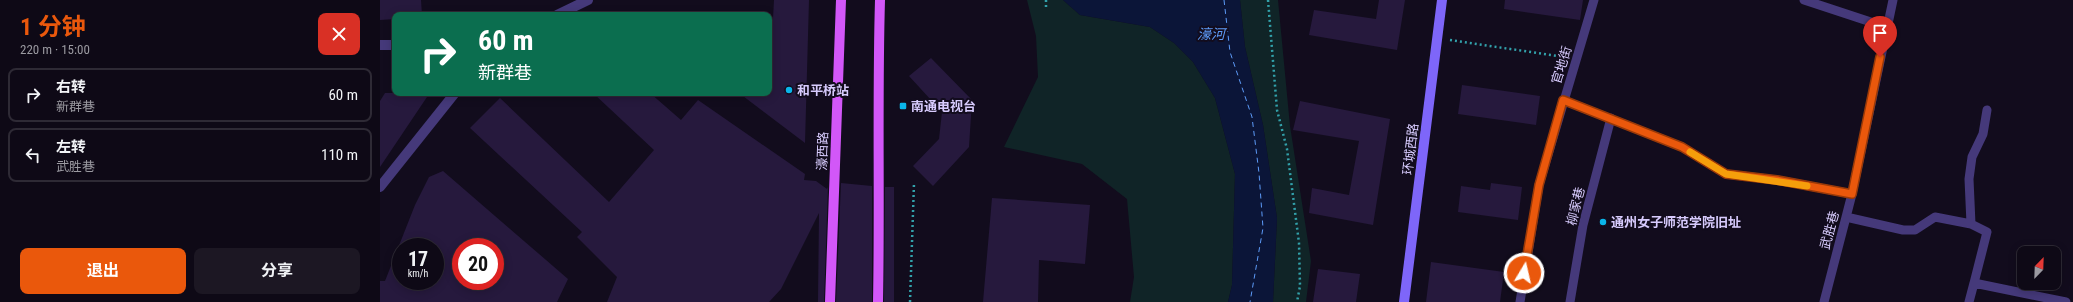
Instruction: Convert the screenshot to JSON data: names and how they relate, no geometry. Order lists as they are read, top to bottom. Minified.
{"streets":{"main road":["濠西路"],"street":["环城西路"],"lane":["官地街","柳家巷","武胜巷"]},"water":["濠河"],"places":{"other":["和平桥站","通州女子师范学院旧址"],"transit":["南通电视台"]},"north":"top right","page":{"heading":["1 分钟","220 m · 15:00"],"turn":["60 m","新群巷"],"list":[{"name":"右转","note":"新群巷","value":"60 m"},{"name":"左转","note":"武胜巷","value":"110 m"}],"speed":"17 km/h","limit":"20","buttons":["退出","分享"]}}
